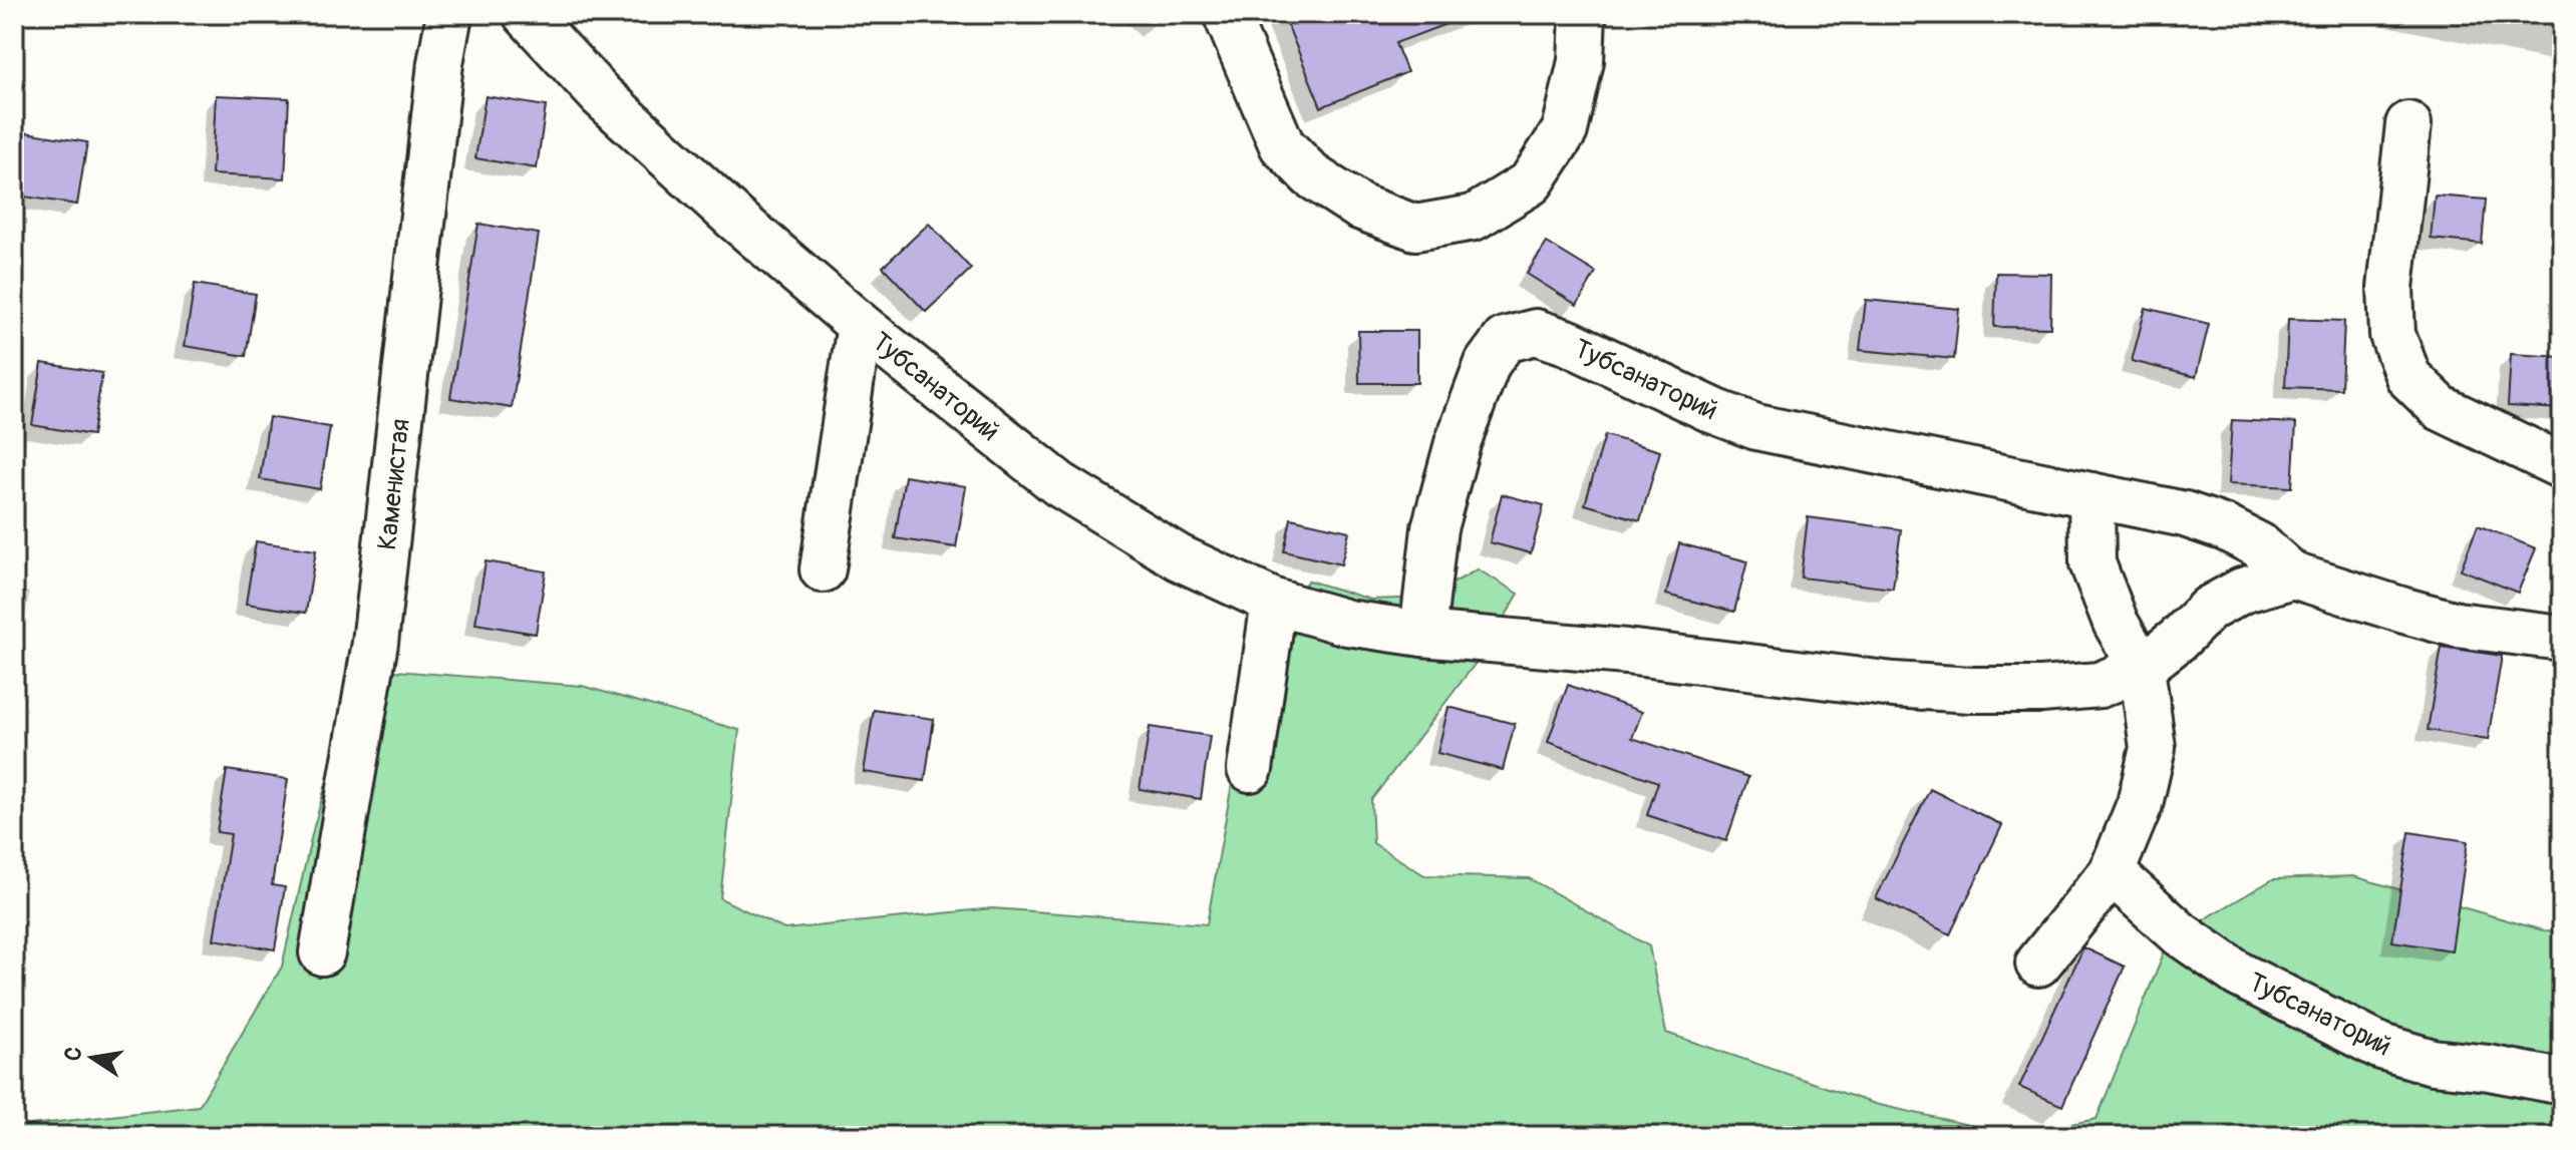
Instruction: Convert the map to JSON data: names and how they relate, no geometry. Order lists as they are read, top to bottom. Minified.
{"streets":{"street":["Тубсанаторий","Каменистая"]},"north":"left"}
